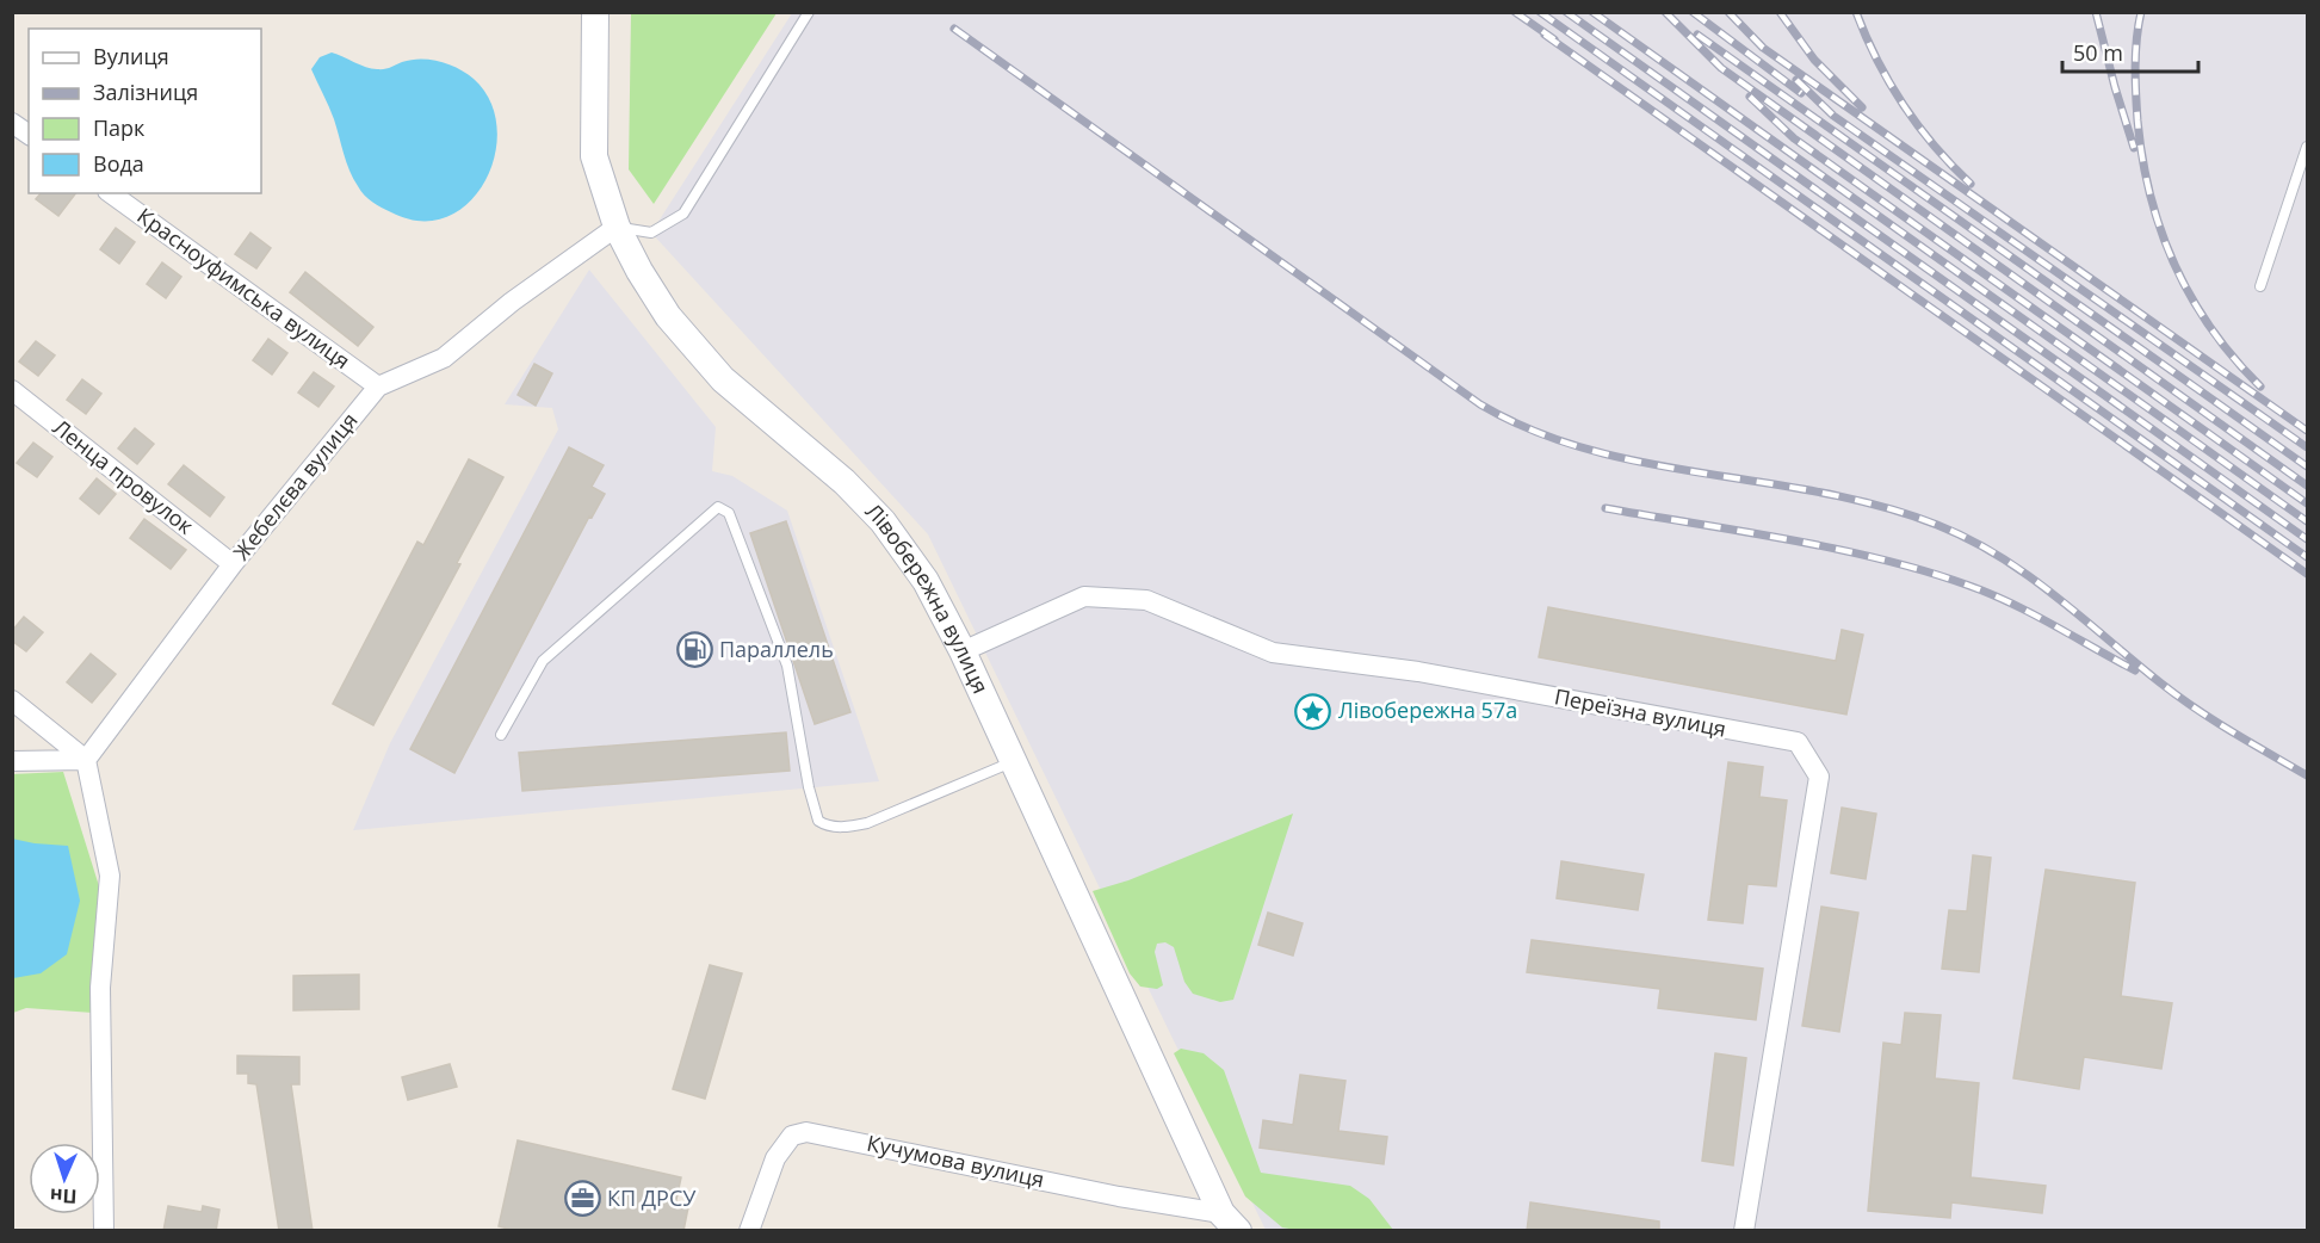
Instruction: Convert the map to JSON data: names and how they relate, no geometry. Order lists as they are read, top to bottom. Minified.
{"streets":{"main road":["Лівобережна вулиця"],"street":["Красноуфимська вулиця","Ленца провулок","Жебелєва вулиця","Переїзна вулиця","Кучумова вулиця"]},"crossings":[["Красноуфимська вулиця","Жебелєва вулиця"],["Ленца провулок","Жебелєва вулиця"],["Жебелєва вулиця","Лівобережна вулиця"],["Лівобережна вулиця","Переїзна вулиця"],["Лівобережна вулиця","Кучумова вулиця"]],"places":{"fuel station":["Параллель"],"place":["Лівобережна 57а"],"office":["КП ДРСУ"]},"legend":["Вулиця","Залізниця","Парк","Вода"],"scale_bar":"50 m","north":"bottom"}
